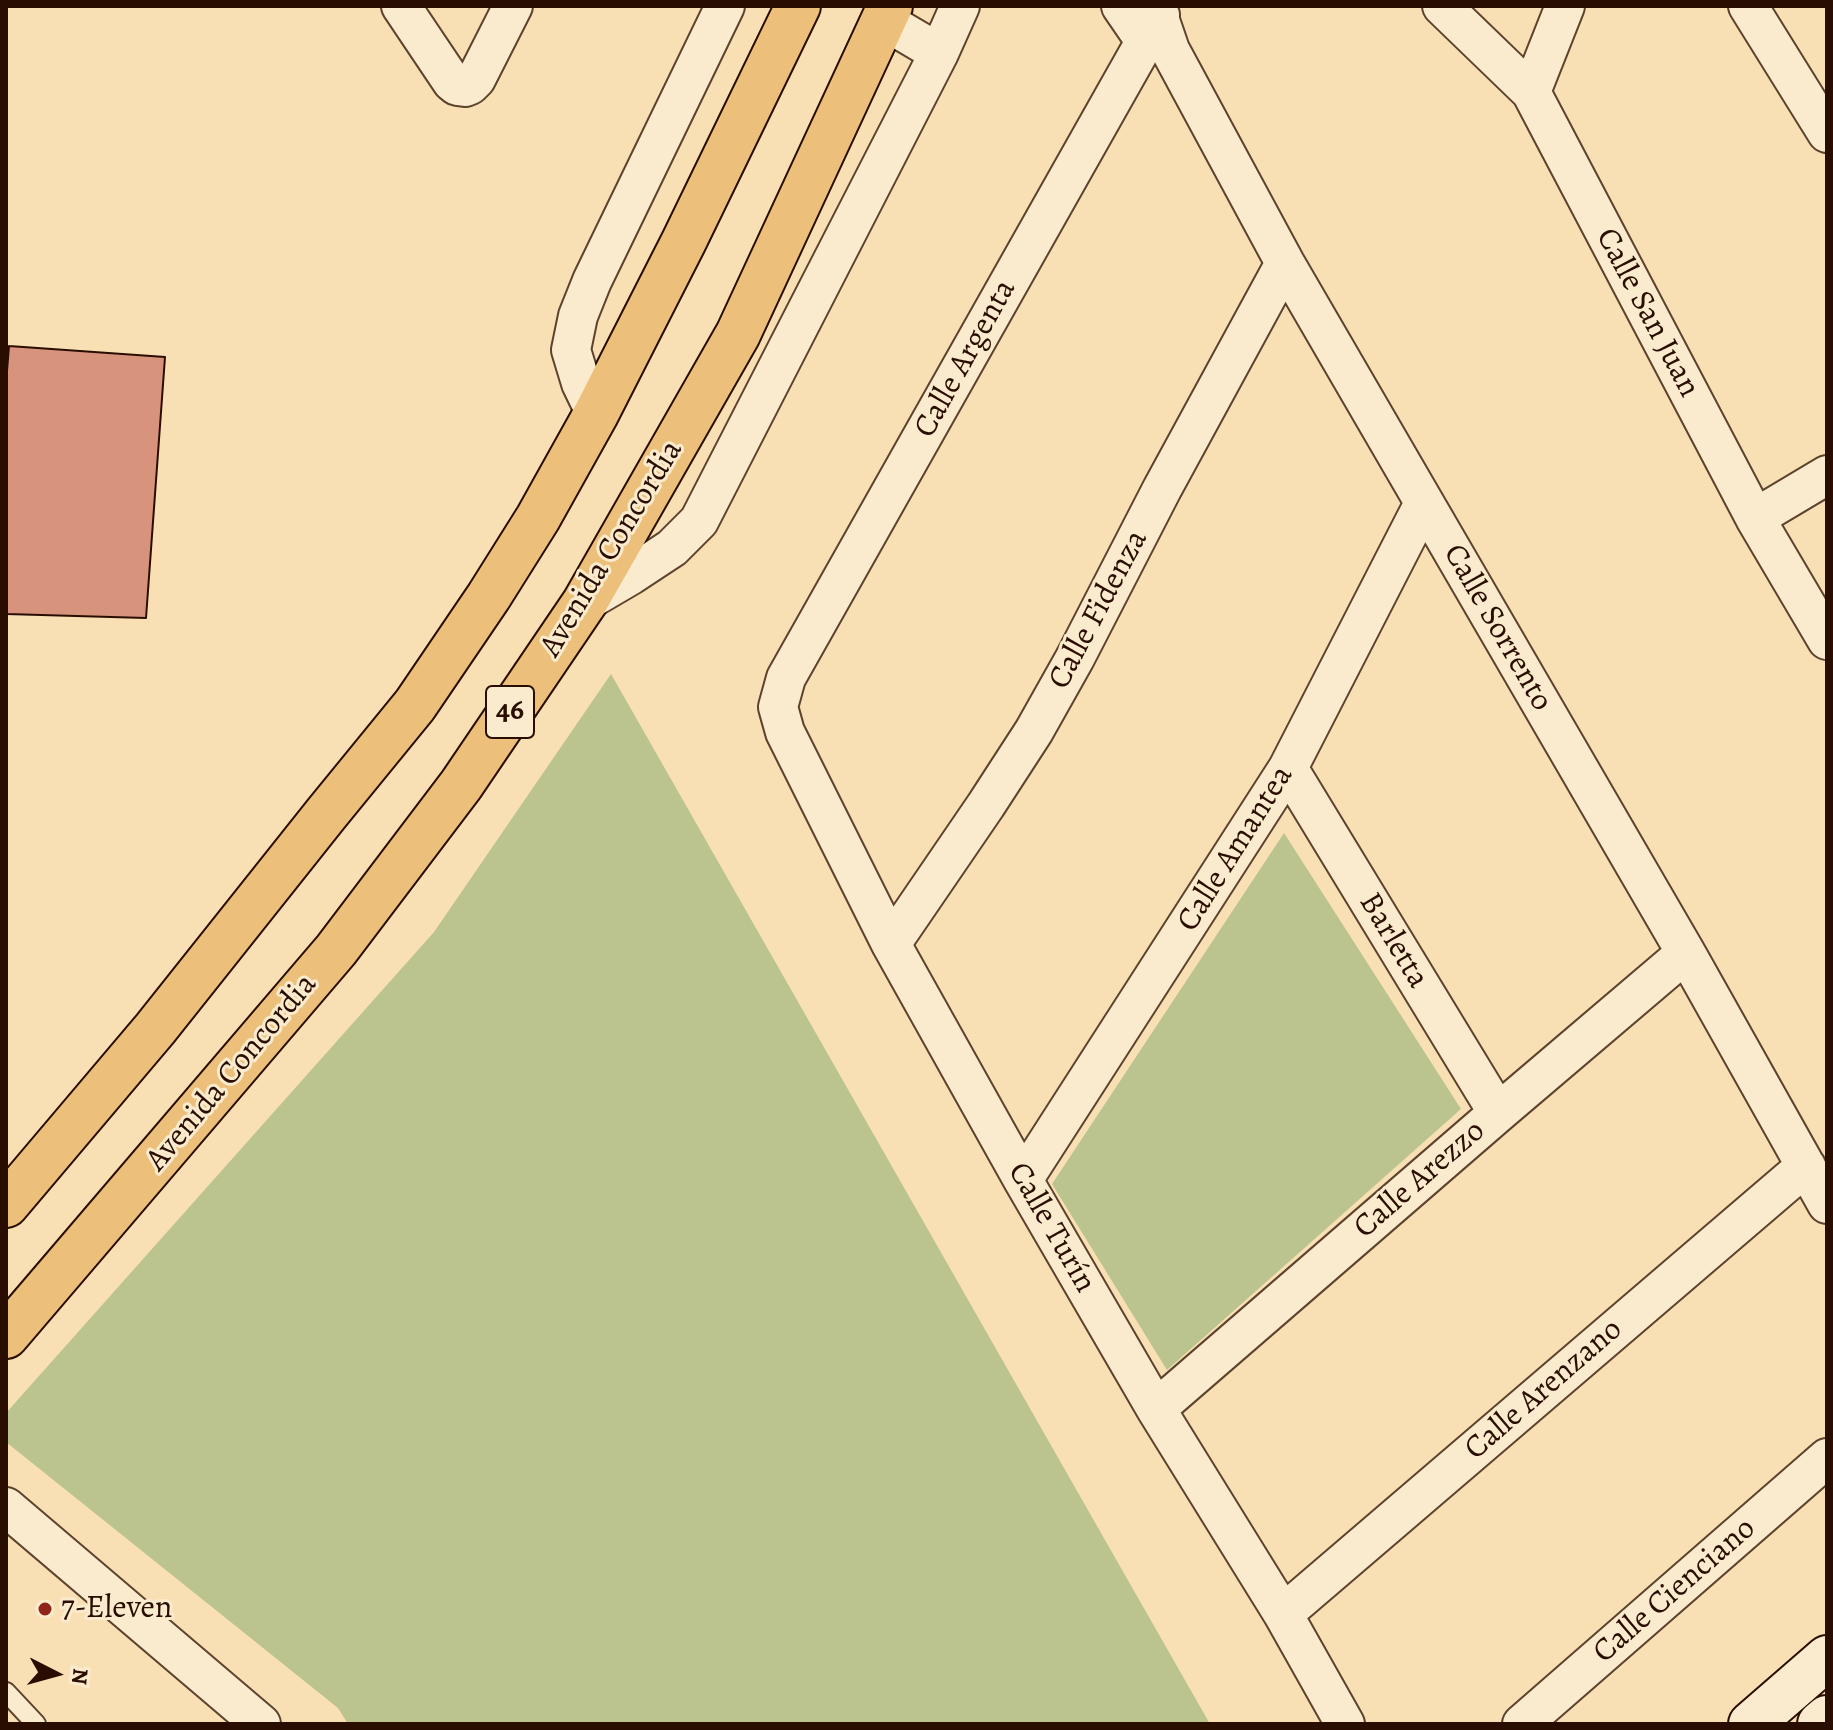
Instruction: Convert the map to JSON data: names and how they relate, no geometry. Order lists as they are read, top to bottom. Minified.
{"streets":{"main road":["Avenida Concordia","46"],"street":["Calle San Juan","Calle Argenta","Calle Fidenza","Calle Sorrento","Calle Amantea","Barletta","Calle Arezzo","Calle Turín","Calle Arenzano","Calle Cienciano"]},"crossings":[["Calle Argenta","Calle Sorrento"],["Calle Argenta","Calle Turín"],["Calle Fidenza","Calle Sorrento"],["Calle Fidenza","Calle Turín"],["Calle Sorrento","Calle Amantea"],["Calle Sorrento","Calle Arezzo"],["Calle Sorrento","Calle Arenzano"],["Calle Amantea","Barletta"],["Calle Amantea","Calle Turín"],["Barletta","Calle Arezzo"],["Calle Arezzo","Calle Turín"],["Calle Turín","Calle Arenzano"]],"places":["7-Eleven"],"north":"right"}
